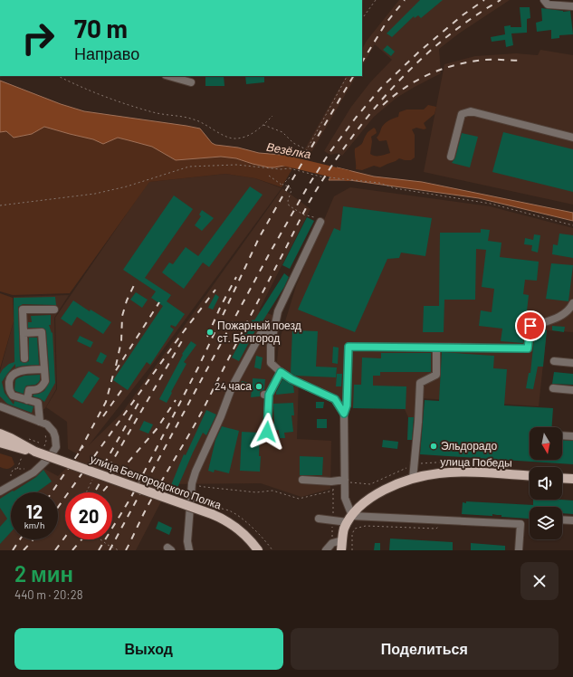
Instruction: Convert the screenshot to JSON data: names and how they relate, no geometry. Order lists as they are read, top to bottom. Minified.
{"streets":{"main road":["улица Победы","улица Белгородского Полка"]},"water":["Везёлка"],"places":["Пожарный поезд ст. Белгород","24 часа","Эльдорадо"],"north":"bottom","page":{"turn":["70 m","Направо"],"speed":"12 km/h","limit":"20","heading":["2 мин","440 m · 20:28"],"buttons":["Выход","Поделиться"]}}
